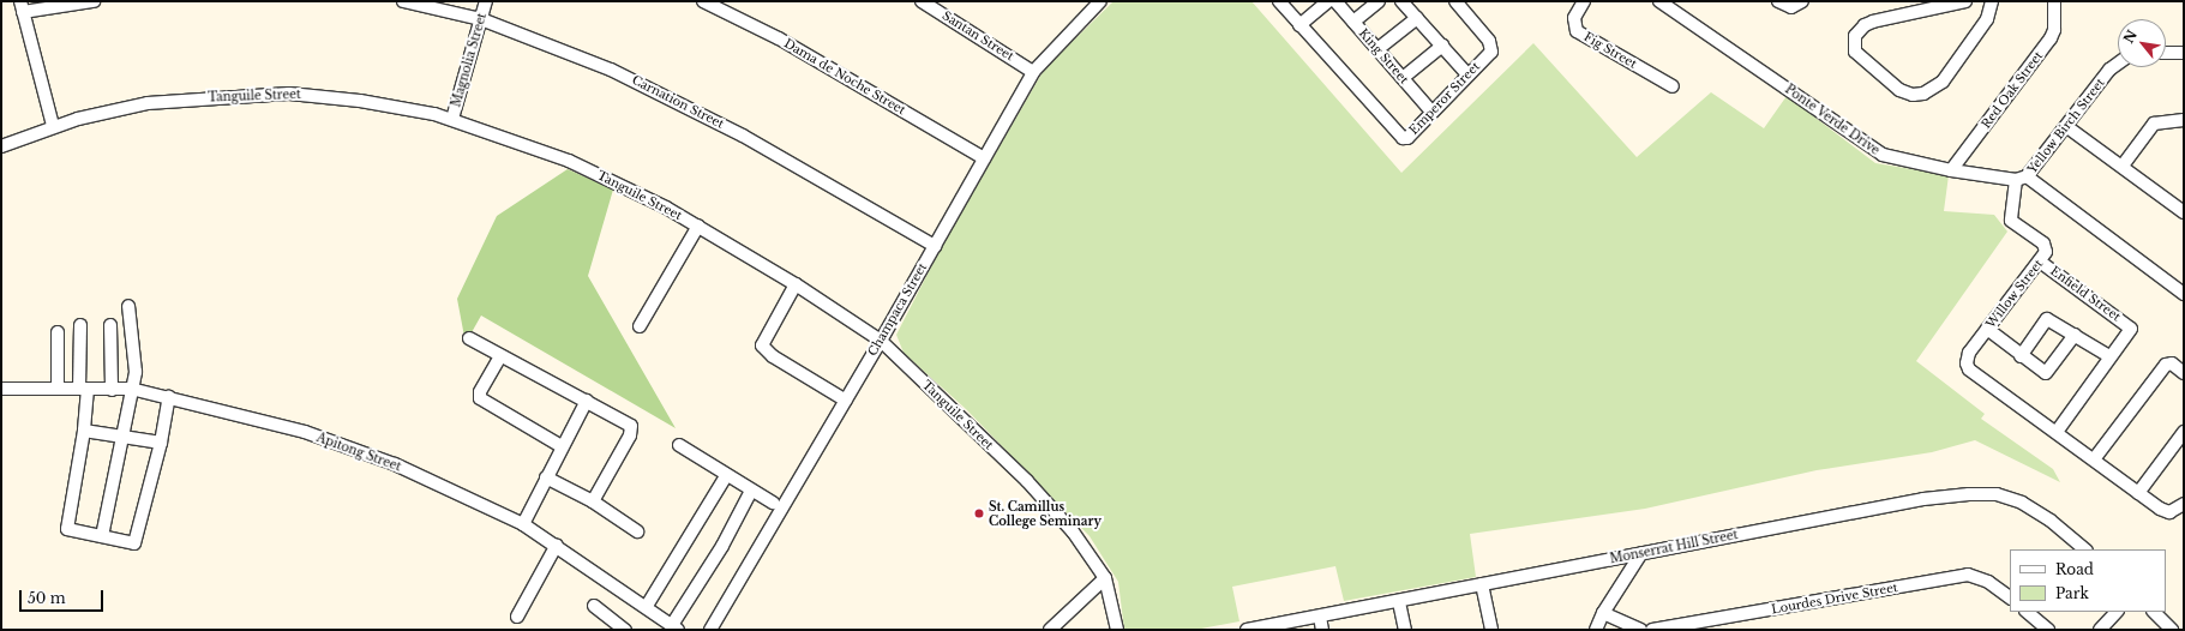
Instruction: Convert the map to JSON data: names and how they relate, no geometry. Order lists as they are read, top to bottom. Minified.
{"streets":{"street":["Santan Street","Fig Street","King Street","Magnolia Street","Dama de Noche Street","Red Oak Street","Tanguile Street","Emperor Street","Carnation Street","Ponte Verde Drive","Yellow Birch Street","Willow Street","Enfield Street","Champaca Street","Apitong Street","Monserrat Hill Street","Lourdes Drive Street"]},"crossings":[["Santan Street","Champaca Street"],["King Street","Emperor Street"],["Magnolia Street","Tanguile Street"],["Magnolia Street","Carnation Street"],["Dama de Noche Street","Champaca Street"],["Red Oak Street","Ponte Verde Drive"],["Tanguile Street","Champaca Street"],["Carnation Street","Champaca Street"],["Ponte Verde Drive","Yellow Birch Street"],["Ponte Verde Drive","Willow Street"],["Yellow Birch Street","Willow Street"],["Willow Street","Enfield Street"]],"places":["St. Camillus College Seminary"],"legend":["Road","Park"],"scale_bar":"50 m","north":"top left"}
